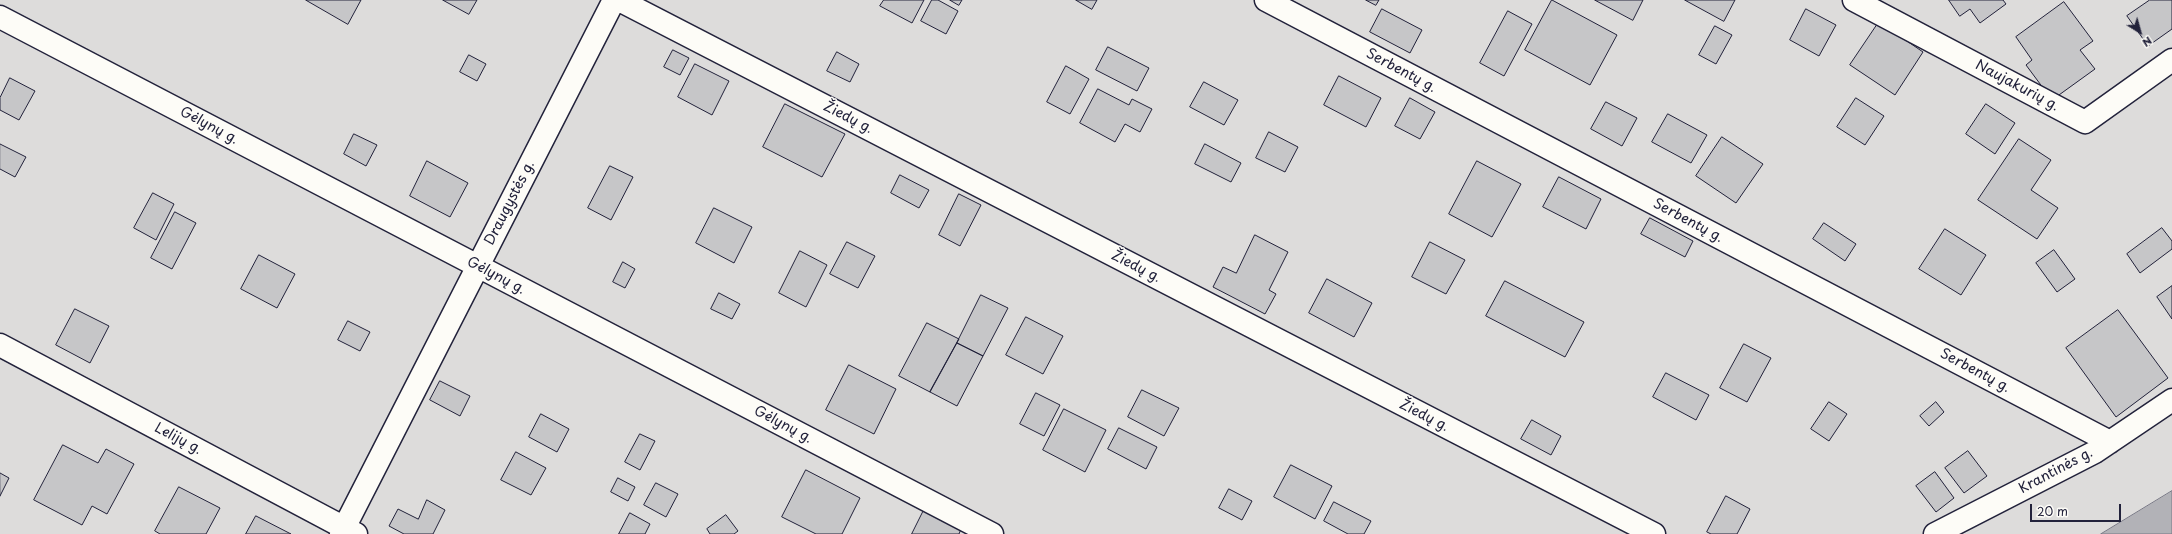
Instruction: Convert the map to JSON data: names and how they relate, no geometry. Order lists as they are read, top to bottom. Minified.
{"streets":{"street":["Serbentų g.","Naujakurių g.","Žiedų g.","Gėlynų g.","Draugystės g.","Lelijų g.","Krantinės g."]},"crossings":[["Serbentų g.","Krantinės g."],["Gėlynų g.","Draugystės g."],["Draugystės g.","Lelijų g."]],"scale_bar":"20 m","north":"bottom right"}
